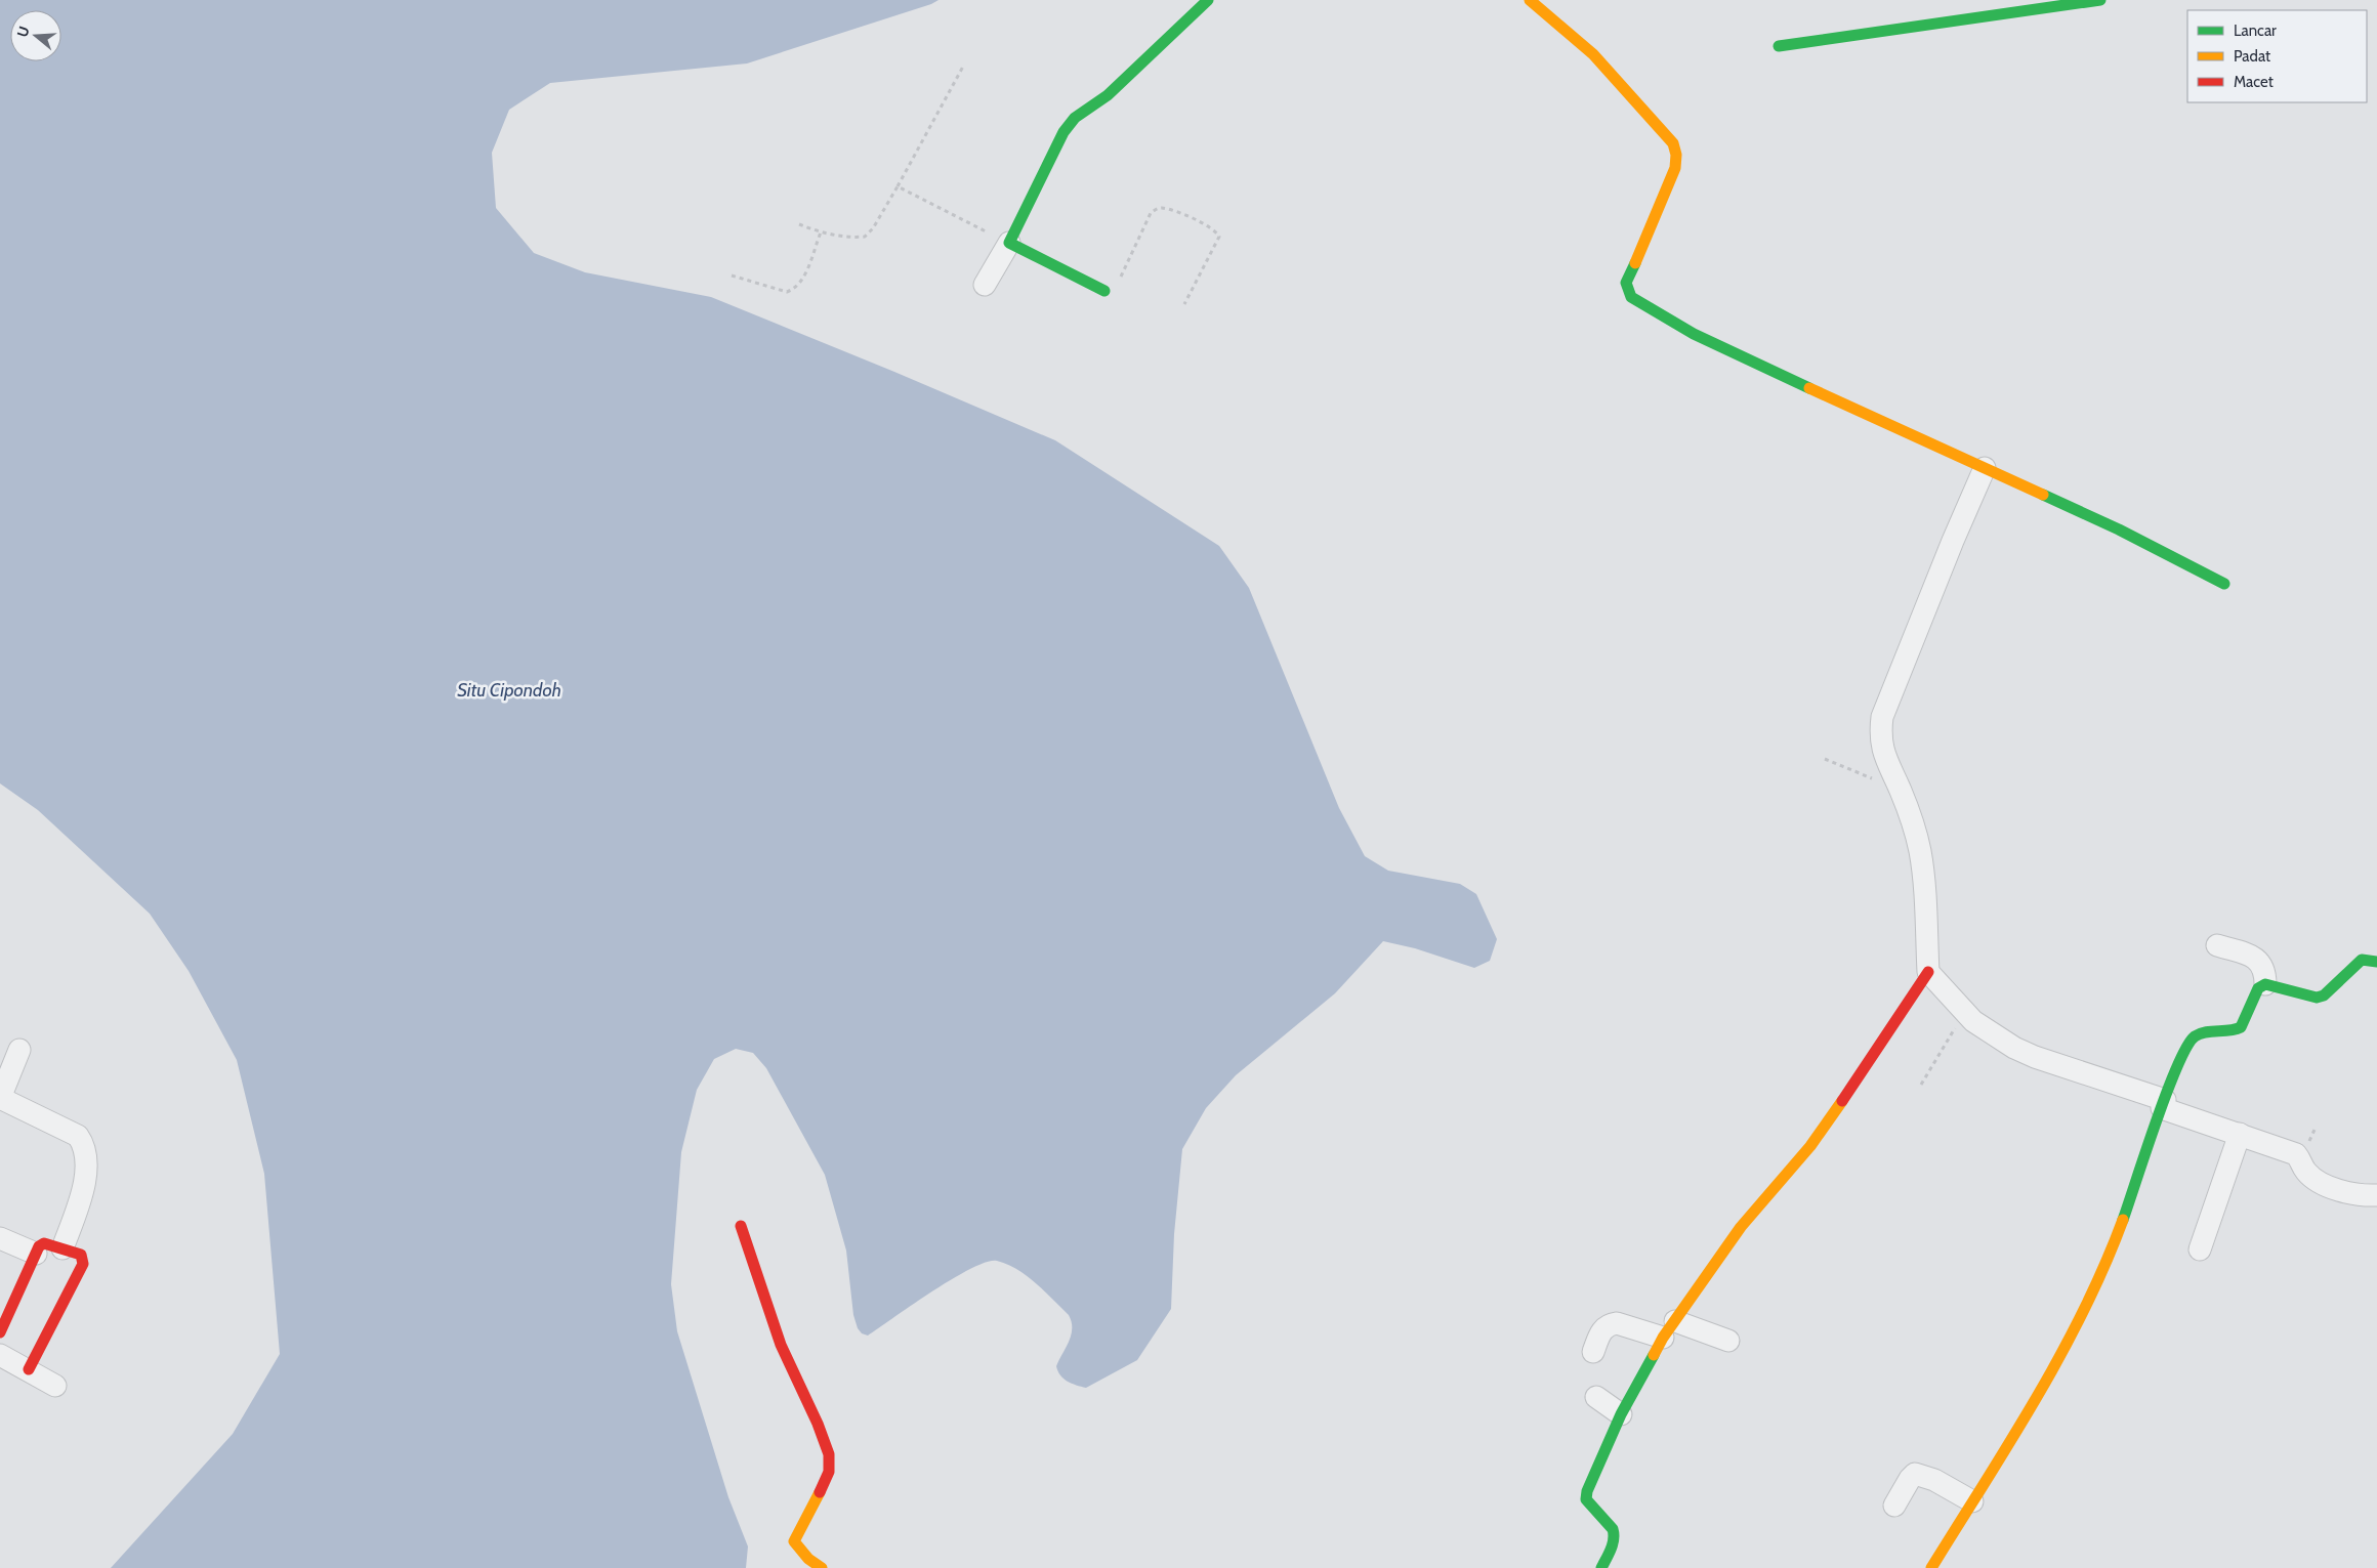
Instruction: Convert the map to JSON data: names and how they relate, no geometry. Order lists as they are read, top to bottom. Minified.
{"water":["Situ Cipondoh"],"legend":["Lancar","Padat","Macet"],"north":"left"}
